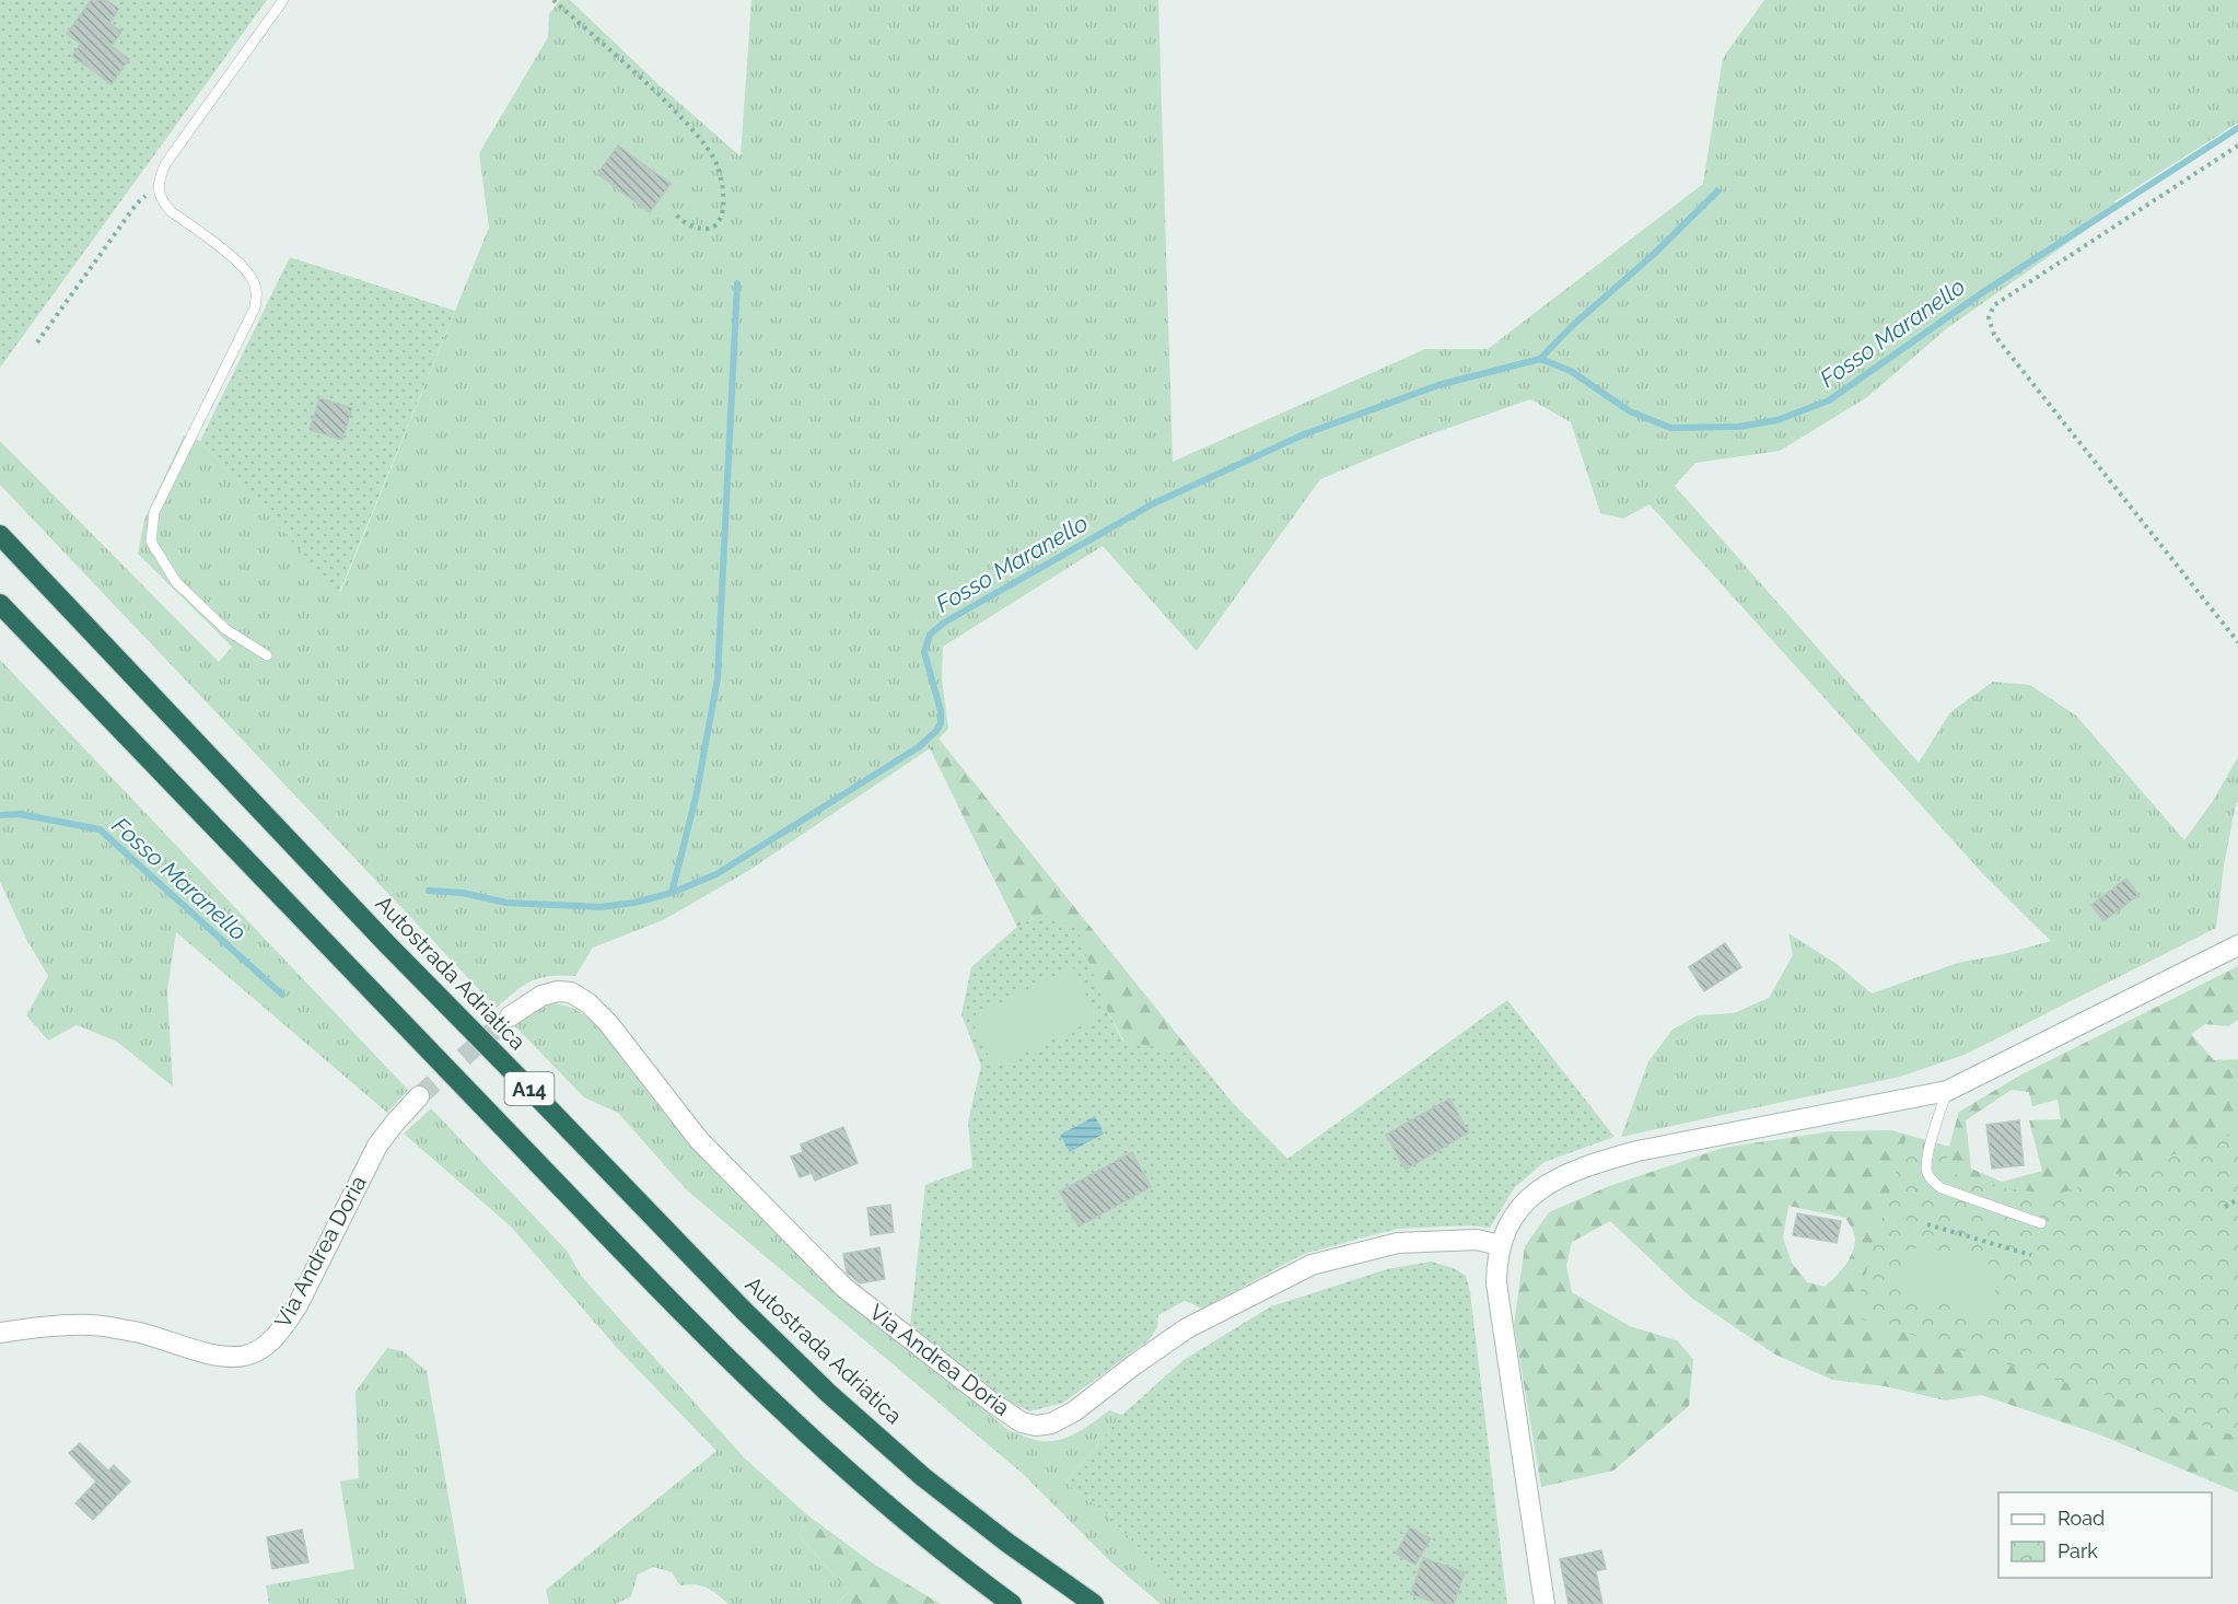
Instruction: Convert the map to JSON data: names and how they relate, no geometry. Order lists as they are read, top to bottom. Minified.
{"streets":{"highway":["Autostrada Adriatica","A14"],"street":["Via Andrea Doria"]},"water":["Fosso Maranello"],"legend":["Road","Park"]}
